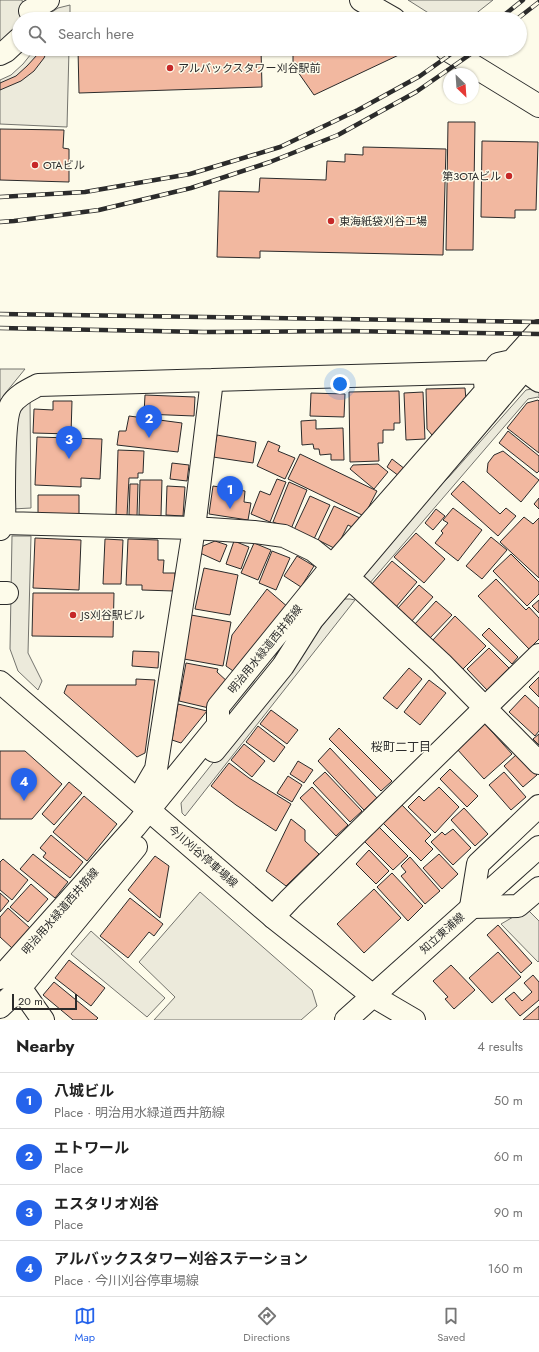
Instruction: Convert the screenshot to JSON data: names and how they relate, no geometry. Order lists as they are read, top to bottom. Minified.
{"streets":{"street":["明治用水緑道西井筋線","今川刈谷停車場線","知立東浦線"]},"crossings":[["明治用水緑道西井筋線","今川刈谷停車場線"],["今川刈谷停車場線","知立東浦線"]],"districts":["桜町二丁目"],"places":["アルバックスタワー刈谷駅前","OTAビル","第3OTAビル","東海紙袋刈谷工場","JS刈谷駅ビル"],"scale_bar":"20 m","north":"bottom right","page":{"search":"Search here","pins":["2","3","1","4"],"scale":"20 m","heading":["Nearby","4 results"],"list":[{"mark":"1","name":"八城ビル","note":"Place · 明治用水緑道西井筋線","value":"50 m"},{"mark":"2","name":"エトワール","note":"Place","value":"60 m"},{"mark":"3","name":"エスタリオ刈谷","note":"Place","value":"90 m"},{"mark":"4","name":"アルバックスタワー刈谷ステーション","note":"Place · 今川刈谷停車場線","value":"160 m"}],"nav":["Map","Directions","Saved"]}}
